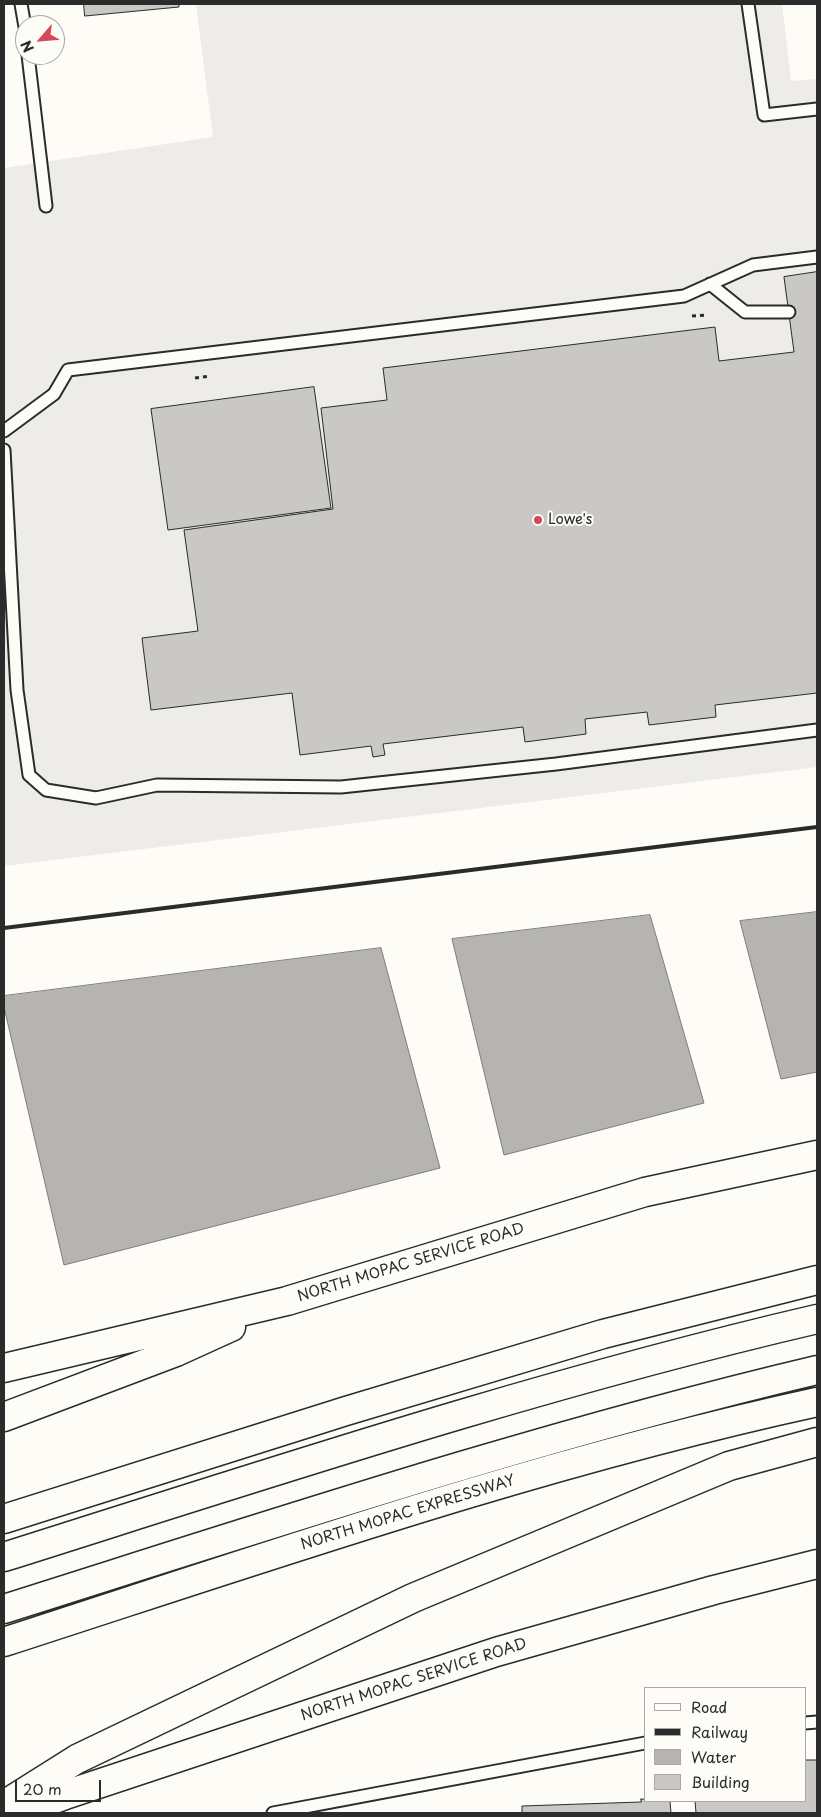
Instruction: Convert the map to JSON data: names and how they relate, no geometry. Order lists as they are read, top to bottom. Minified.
{"streets":{"main road":["NORTH MOPAC SERVICE ROAD","NORTH MOPAC EXPRESSWAY"]},"places":["Lowe's"],"legend":["Road","Railway","Water","Building"],"scale_bar":"20 m","north":"bottom left"}
